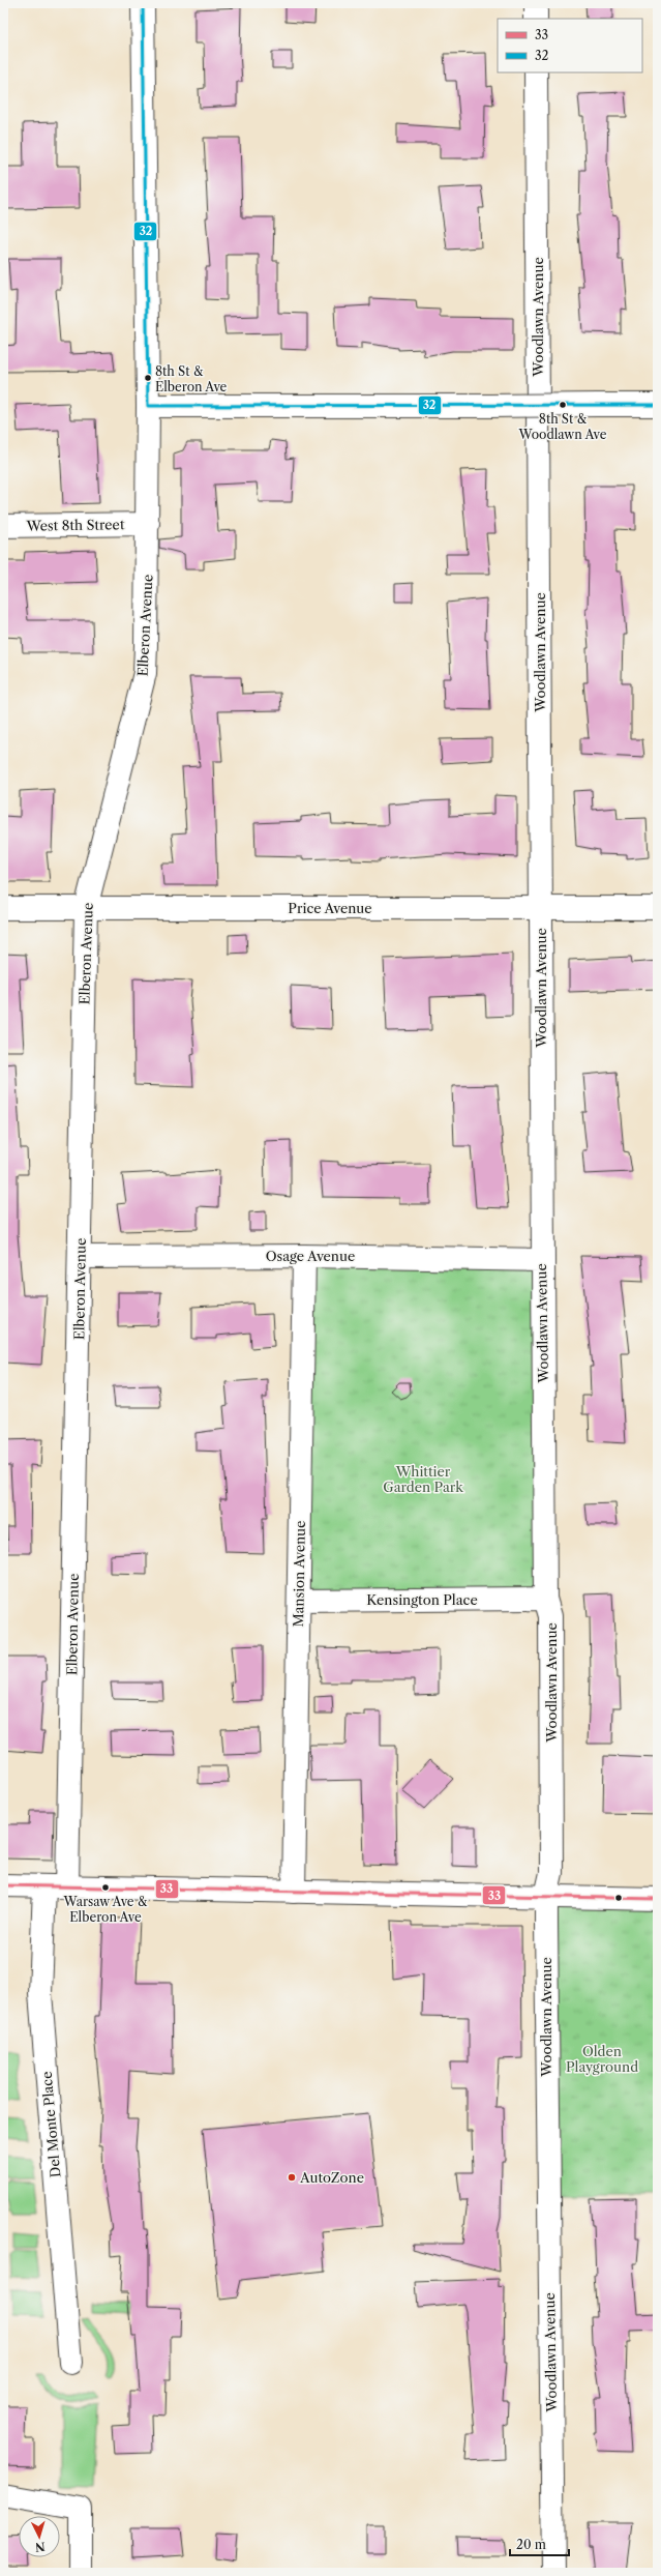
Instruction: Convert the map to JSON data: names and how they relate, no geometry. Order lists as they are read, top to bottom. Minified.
{"streets":{"street":["Woodlawn Avenue","West 8th Street","Elberon Avenue","Price Avenue","Osage Avenue","Mansion Avenue","Kensington Place","Del Monte Place"]},"crossings":[["Woodlawn Avenue","Price Avenue"],["Woodlawn Avenue","Osage Avenue"],["Woodlawn Avenue","Kensington Place"],["West 8th Street","Elberon Avenue"],["Elberon Avenue","Price Avenue"],["Elberon Avenue","Osage Avenue"],["Osage Avenue","Mansion Avenue"],["Mansion Avenue","Kensington Place"]],"parks":["Whittier Garden Park","Olden Playground"],"places":["8th St & Elberon Ave","8th St & Woodlawn Ave","Warsaw Ave & Elberon Ave","AutoZone"],"lines":["transit line 32","transit line 33"],"legend":["33","32"],"scale_bar":"20 m","north":"bottom"}
